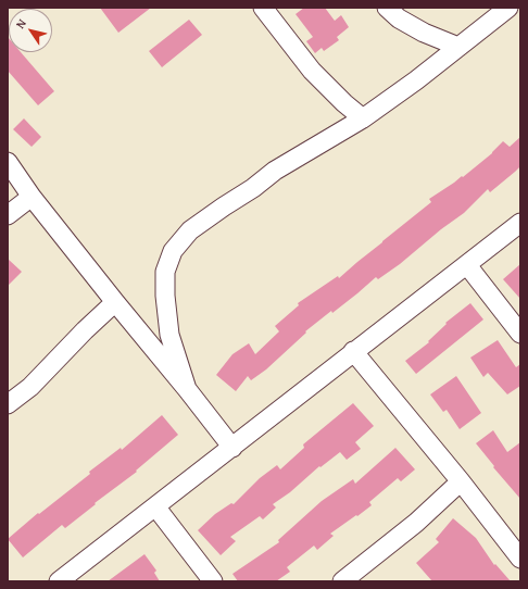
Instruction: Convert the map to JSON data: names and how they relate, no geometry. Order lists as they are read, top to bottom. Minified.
{"north":"top left"}
